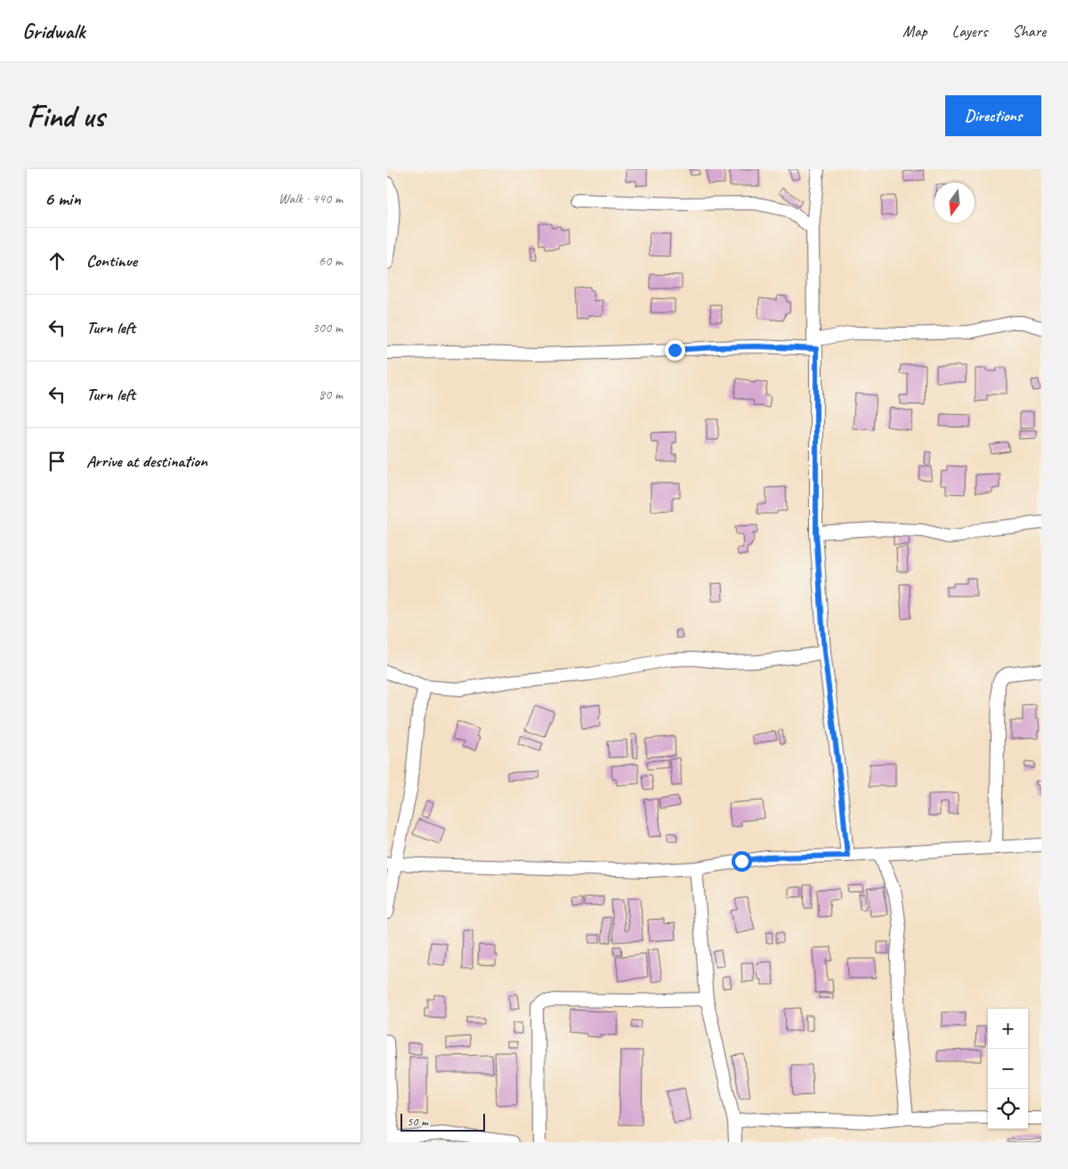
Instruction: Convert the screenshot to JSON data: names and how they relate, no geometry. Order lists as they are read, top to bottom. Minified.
{"scale_bar":"50 m","north":"bottom","page":{"header":"Gridwalk","nav":["Map","Layers","Share"],"buttons":"Directions","title":"Find us","heading":["6 min","Walk · 440 m"],"list":[["Continue","60 m"],["Turn left","300 m"],["Turn left","80 m"],"Arrive at destination"],"map_buttons":["+","−"],"scale":"50 m"}}
